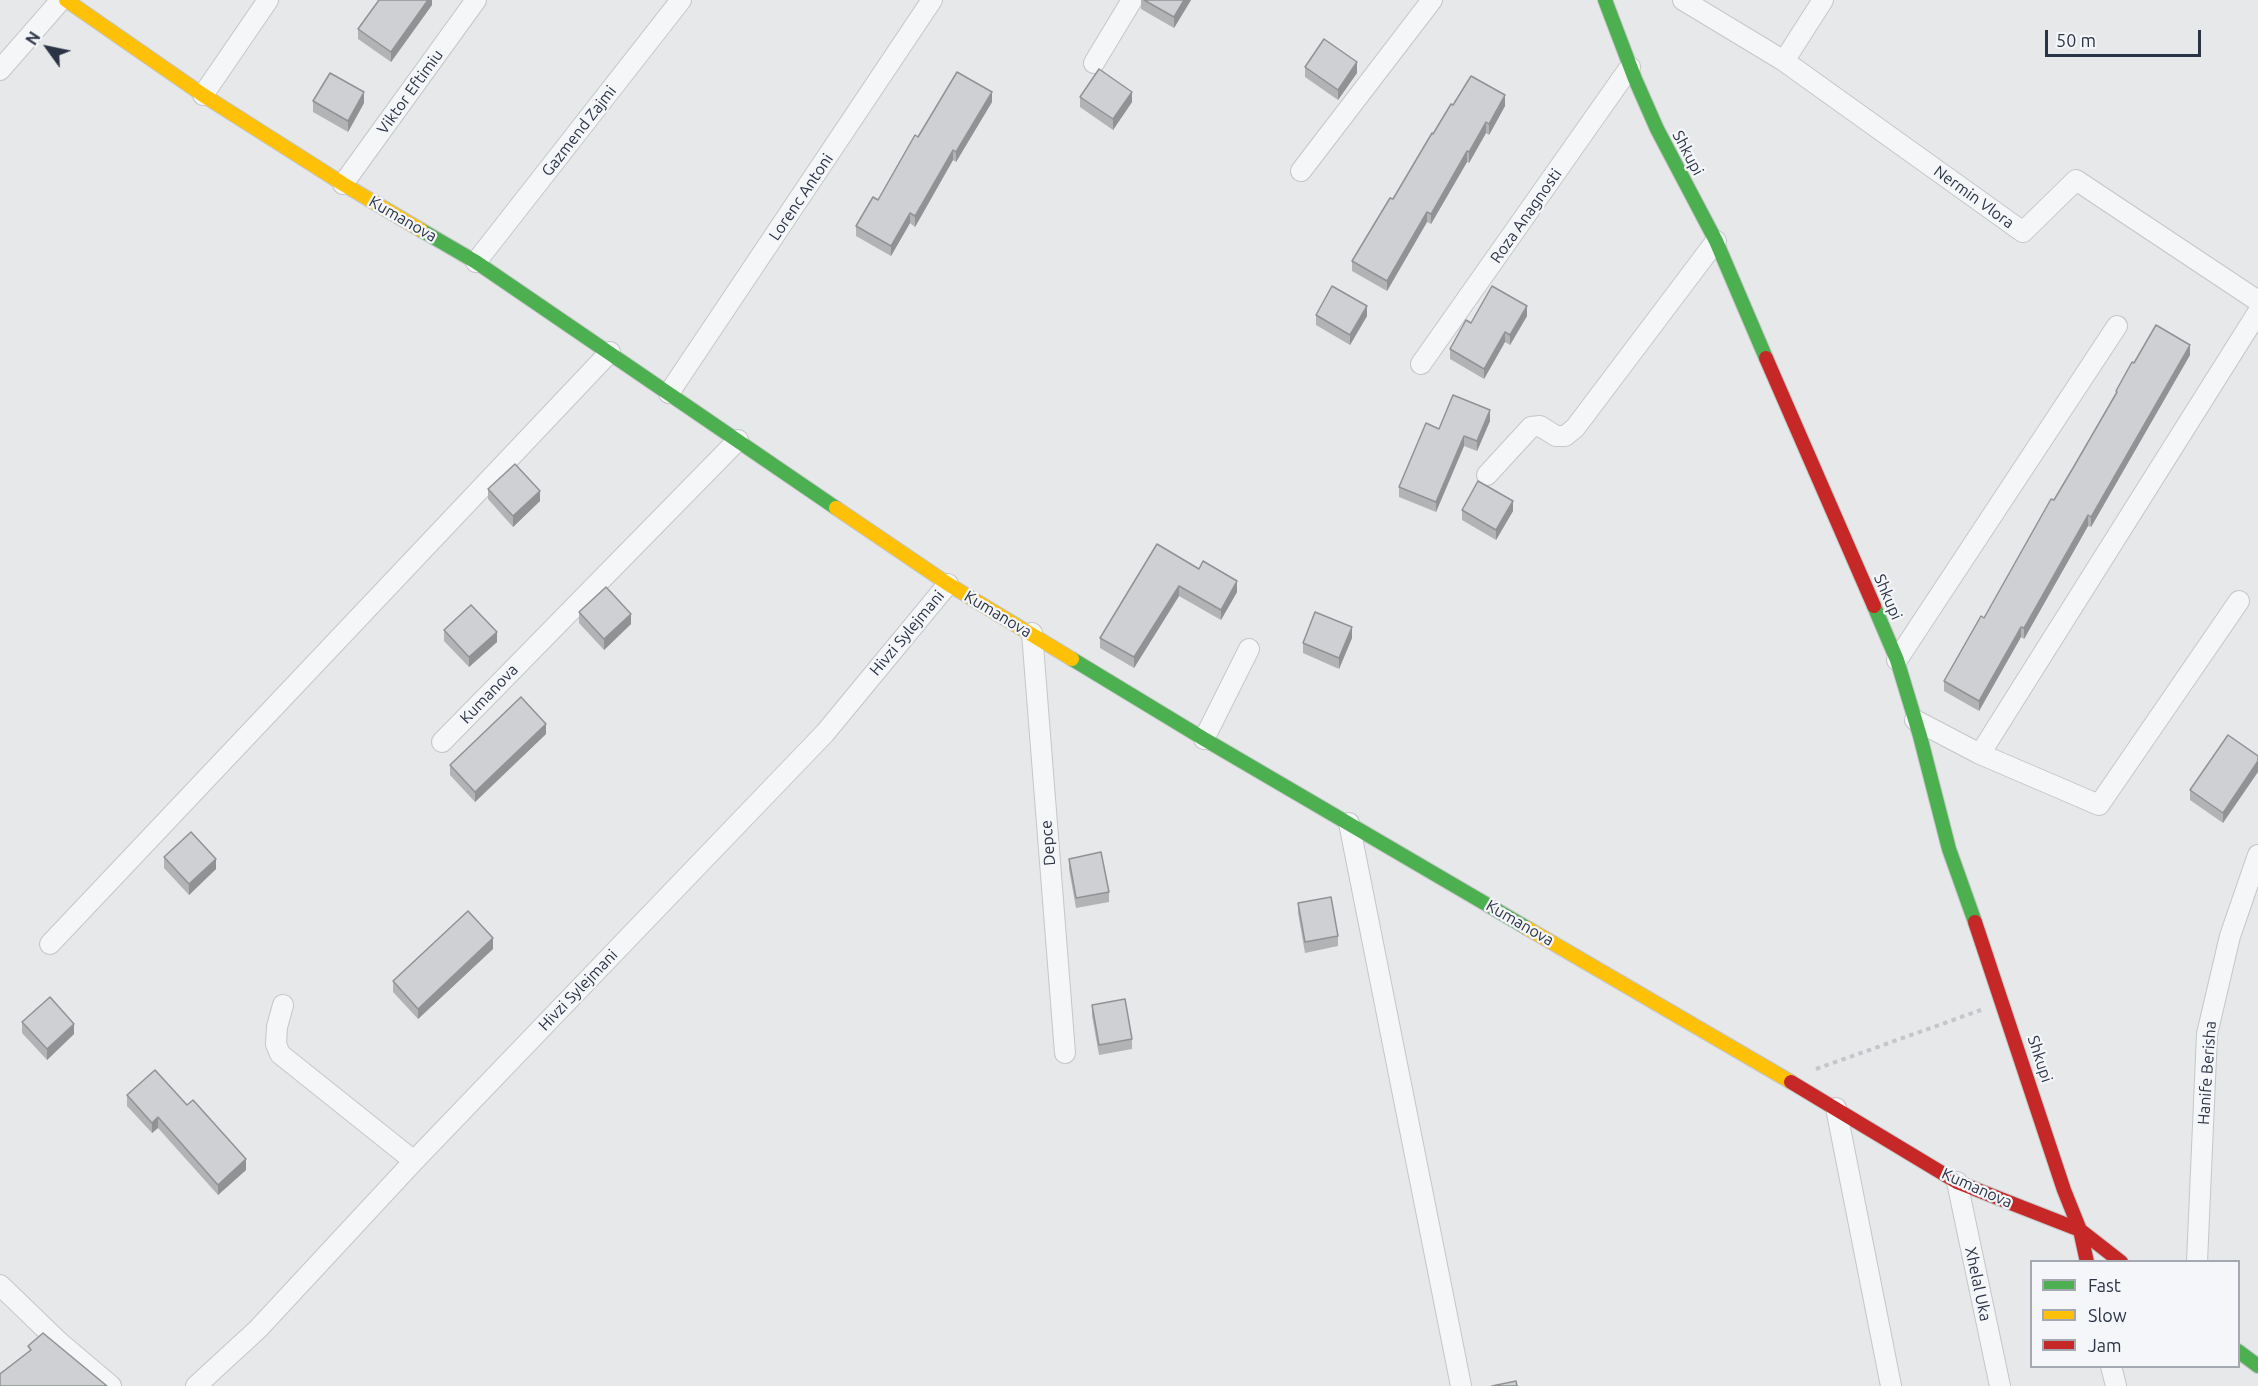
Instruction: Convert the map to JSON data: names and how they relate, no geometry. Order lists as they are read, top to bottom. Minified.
{"streets":{"main road":["Shkupi","Kumanova"],"street":["Viktor Eftimiu","Gazmend Zajmi","Lorenc Antoni","Nermin Vlora","Roza Anagnosti","Hivzi Sylejmani","Depce","Hanife Berisha","Xhelal Uka"]},"crossings":[["Viktor Eftimiu","Kumanova"],["Gazmend Zajmi","Kumanova"],["Shkupi","Roza Anagnosti"],["Shkupi","Kumanova"],["Lorenc Antoni","Kumanova"],["Kumanova","Hivzi Sylejmani"],["Kumanova","Depce"],["Kumanova","Xhelal Uka"]],"legend":["Fast","Slow","Jam"],"scale_bar":"50 m","north":"top left"}
